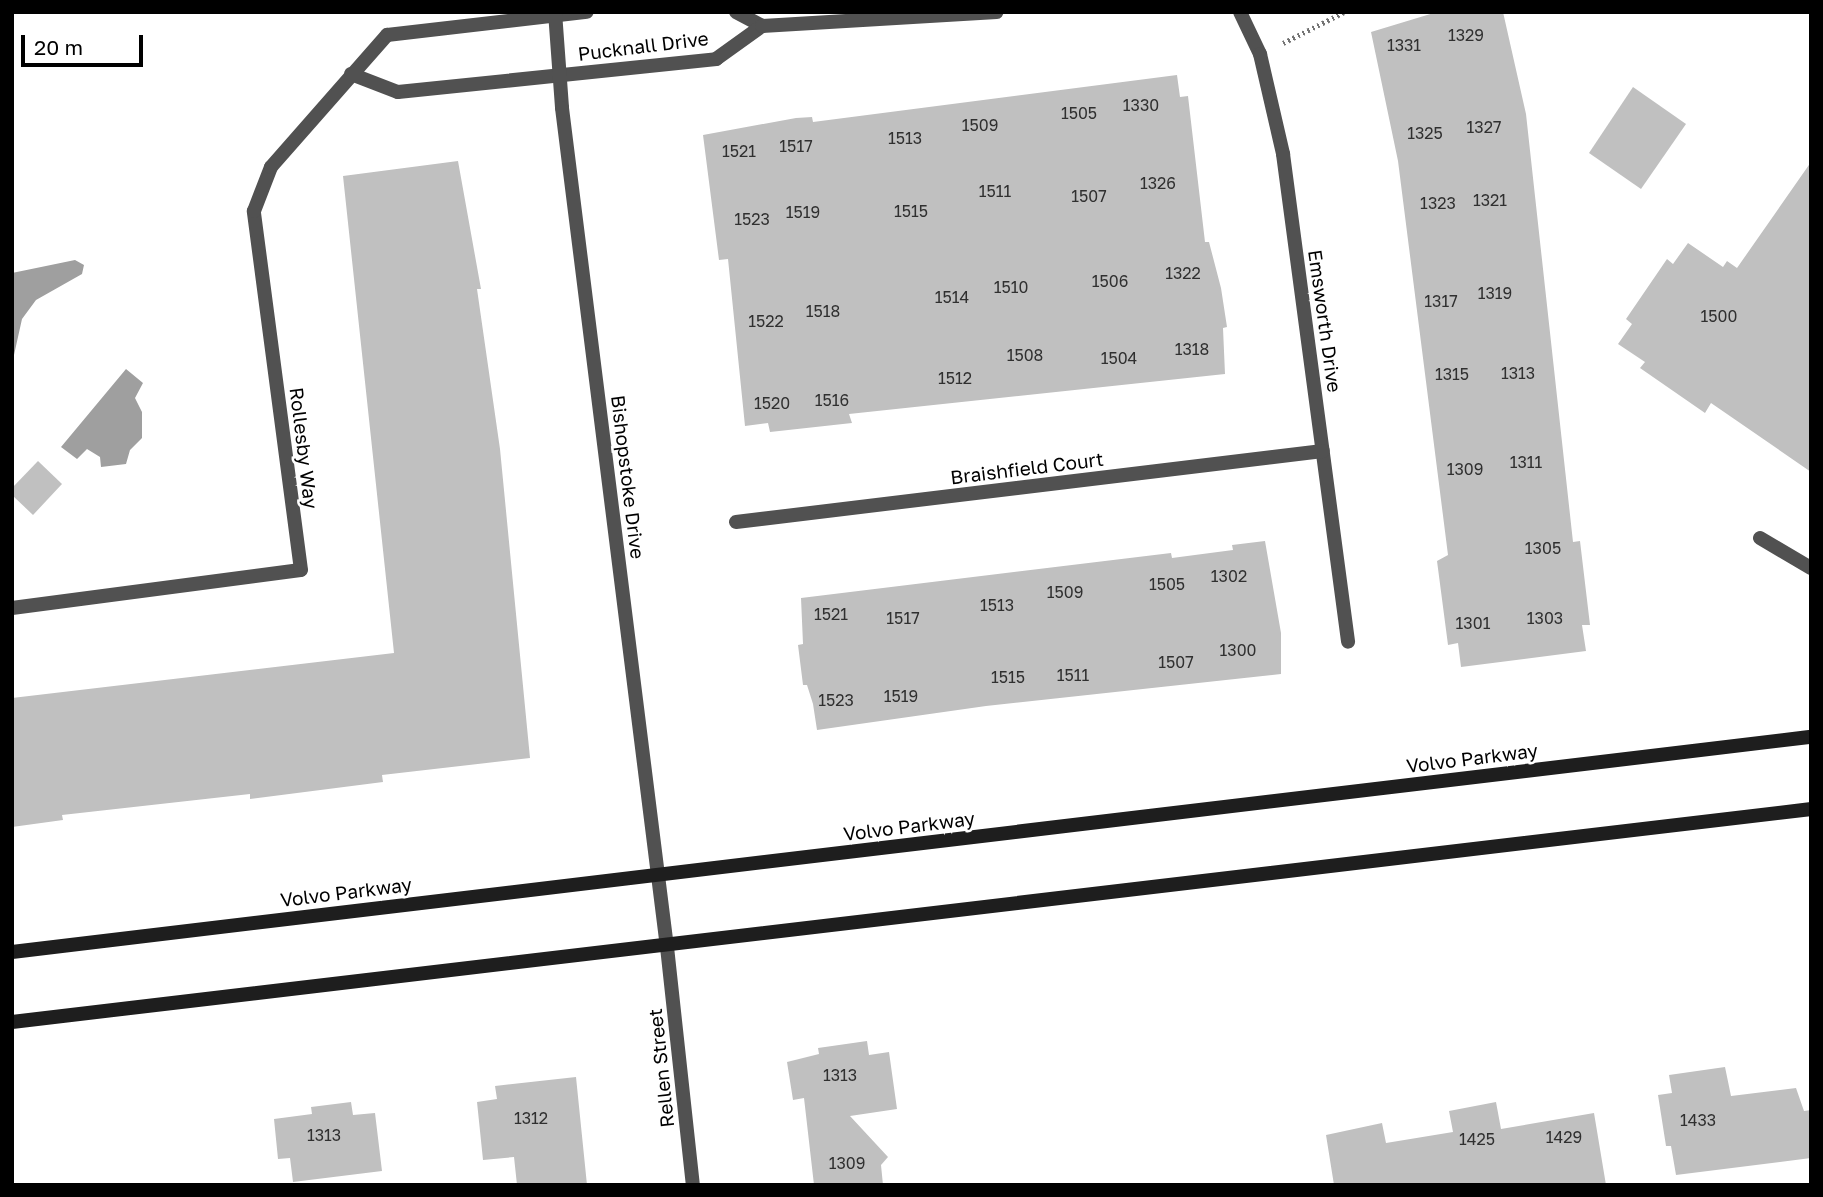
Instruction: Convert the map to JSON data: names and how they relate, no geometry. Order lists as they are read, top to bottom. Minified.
{"streets":{"main road":["Volvo Parkway"],"street":["Pucknall Drive","Emsworth Drive","Rollesby Way","Braishfield Court","Bishopstoke Drive","Rellen Street"]},"crossings":[["Pucknall Drive","Bishopstoke Drive"],["Emsworth Drive","Braishfield Court"],["Rollesby Way","Bishopstoke Drive"],["Bishopstoke Drive","Volvo Parkway"],["Bishopstoke Drive","Rellen Street"]],"house_numbers":["1329","1331","1330","1505","1509","1327","1325","1513","1517","1521","1326","1511","1507","1321","1323","1515","1519","1523","1322","1506","1510","1319","1514","1317","1518","1500","1522","1318","1508","1504","1313","1315","1512","1516","1520","1311","1309","1305","1302","1505","1509","1513","1521","1517","1303","1301","1300","1507","1511","1515","1519","1523","1313","1312","1433","1313","1429","1425","1309"],"scale_bar":"20 m"}
